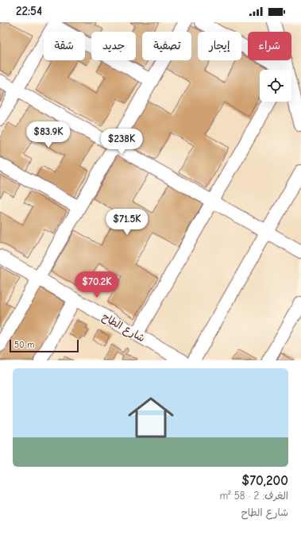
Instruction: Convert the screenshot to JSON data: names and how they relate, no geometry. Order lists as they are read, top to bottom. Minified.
{"streets":{"street":["شارع الطاح"]},"scale_bar":"50 m","page":{"status":"22:54","chip":["شراء","إيجار","تصفية","جديد","شقة"],"price":["$83.9K","$238K","$71.5K","$70.2K"],"scale":"50 m","list":[{"name":"$70,200","note":"الغرف: 2 · 58 m² · شارع الطاح"}]}}
